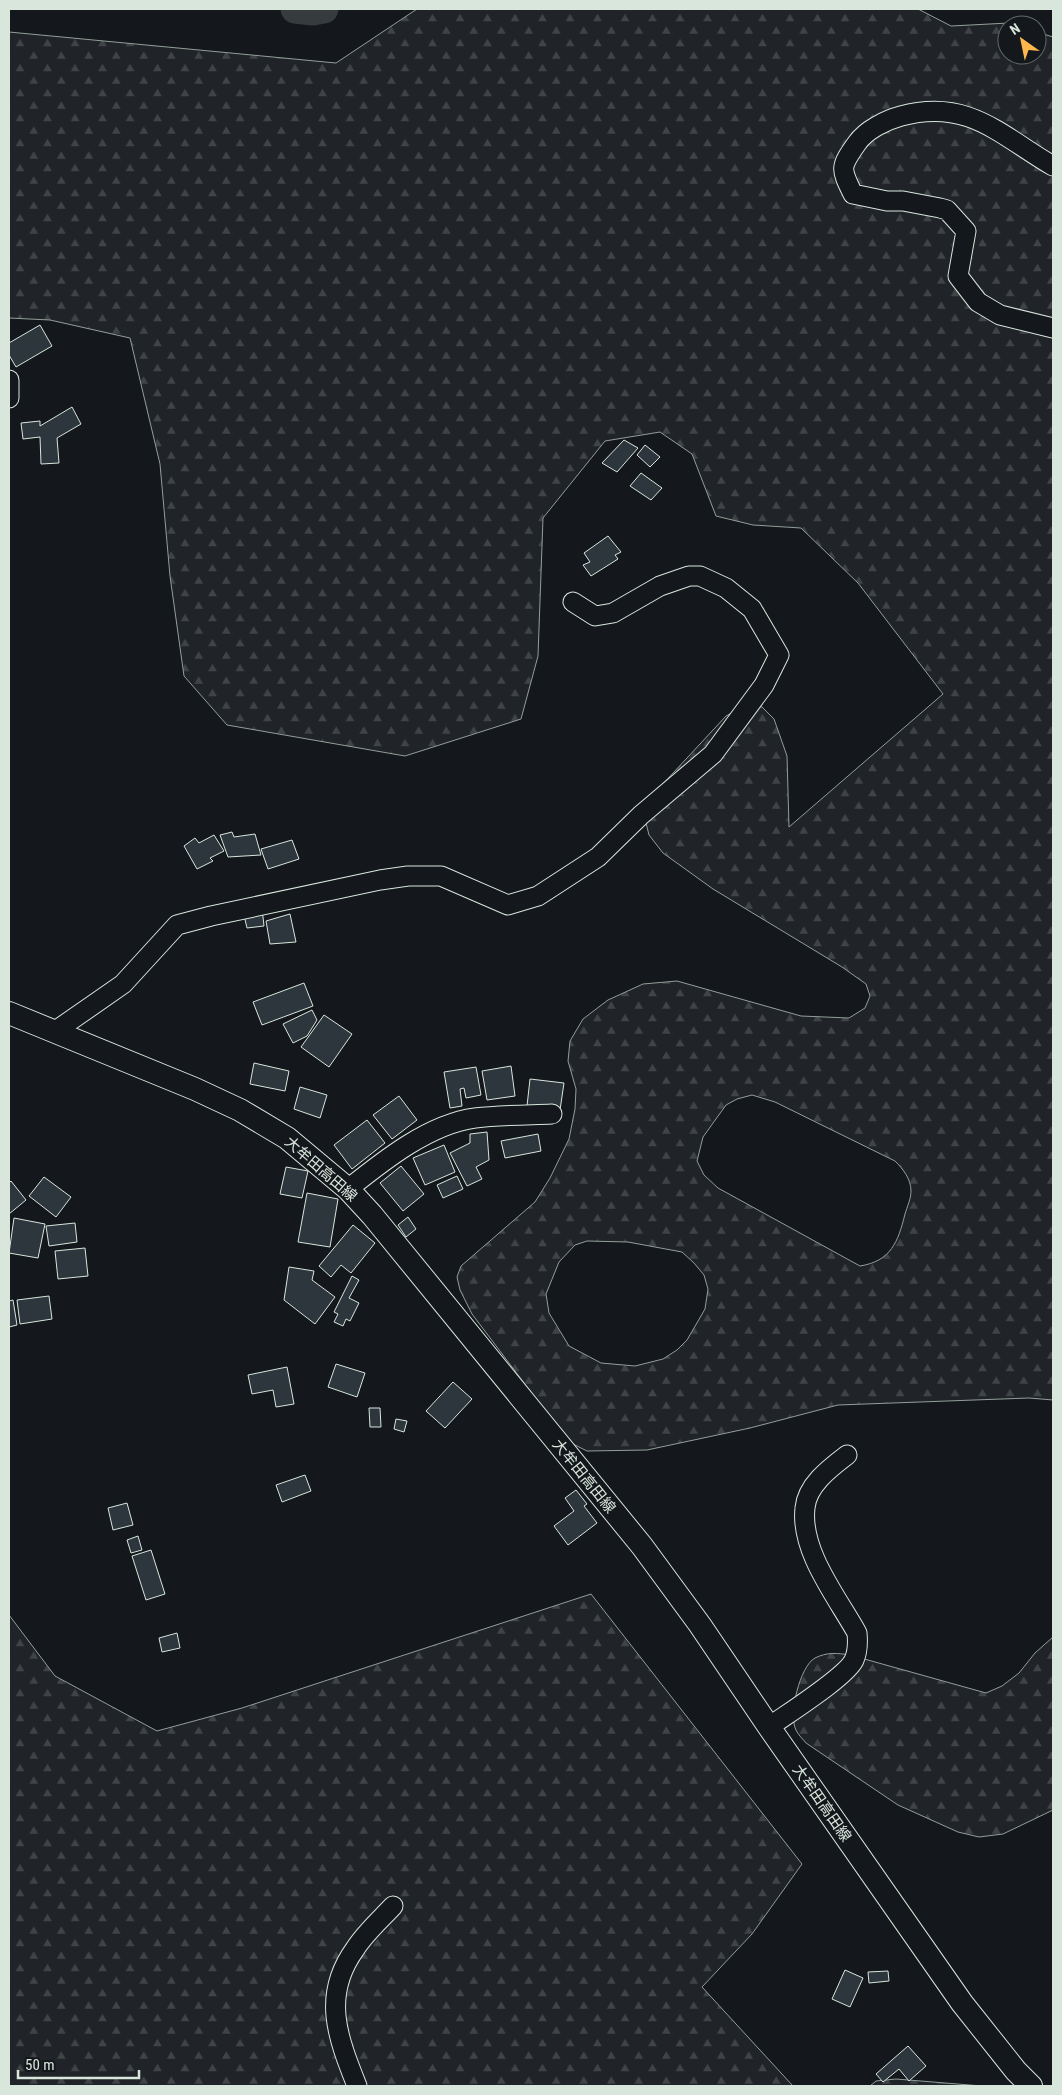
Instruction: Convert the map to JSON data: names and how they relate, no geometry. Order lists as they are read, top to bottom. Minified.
{"streets":{"main road":["大牟田高田線"]},"scale_bar":"50 m","north":"top left"}
